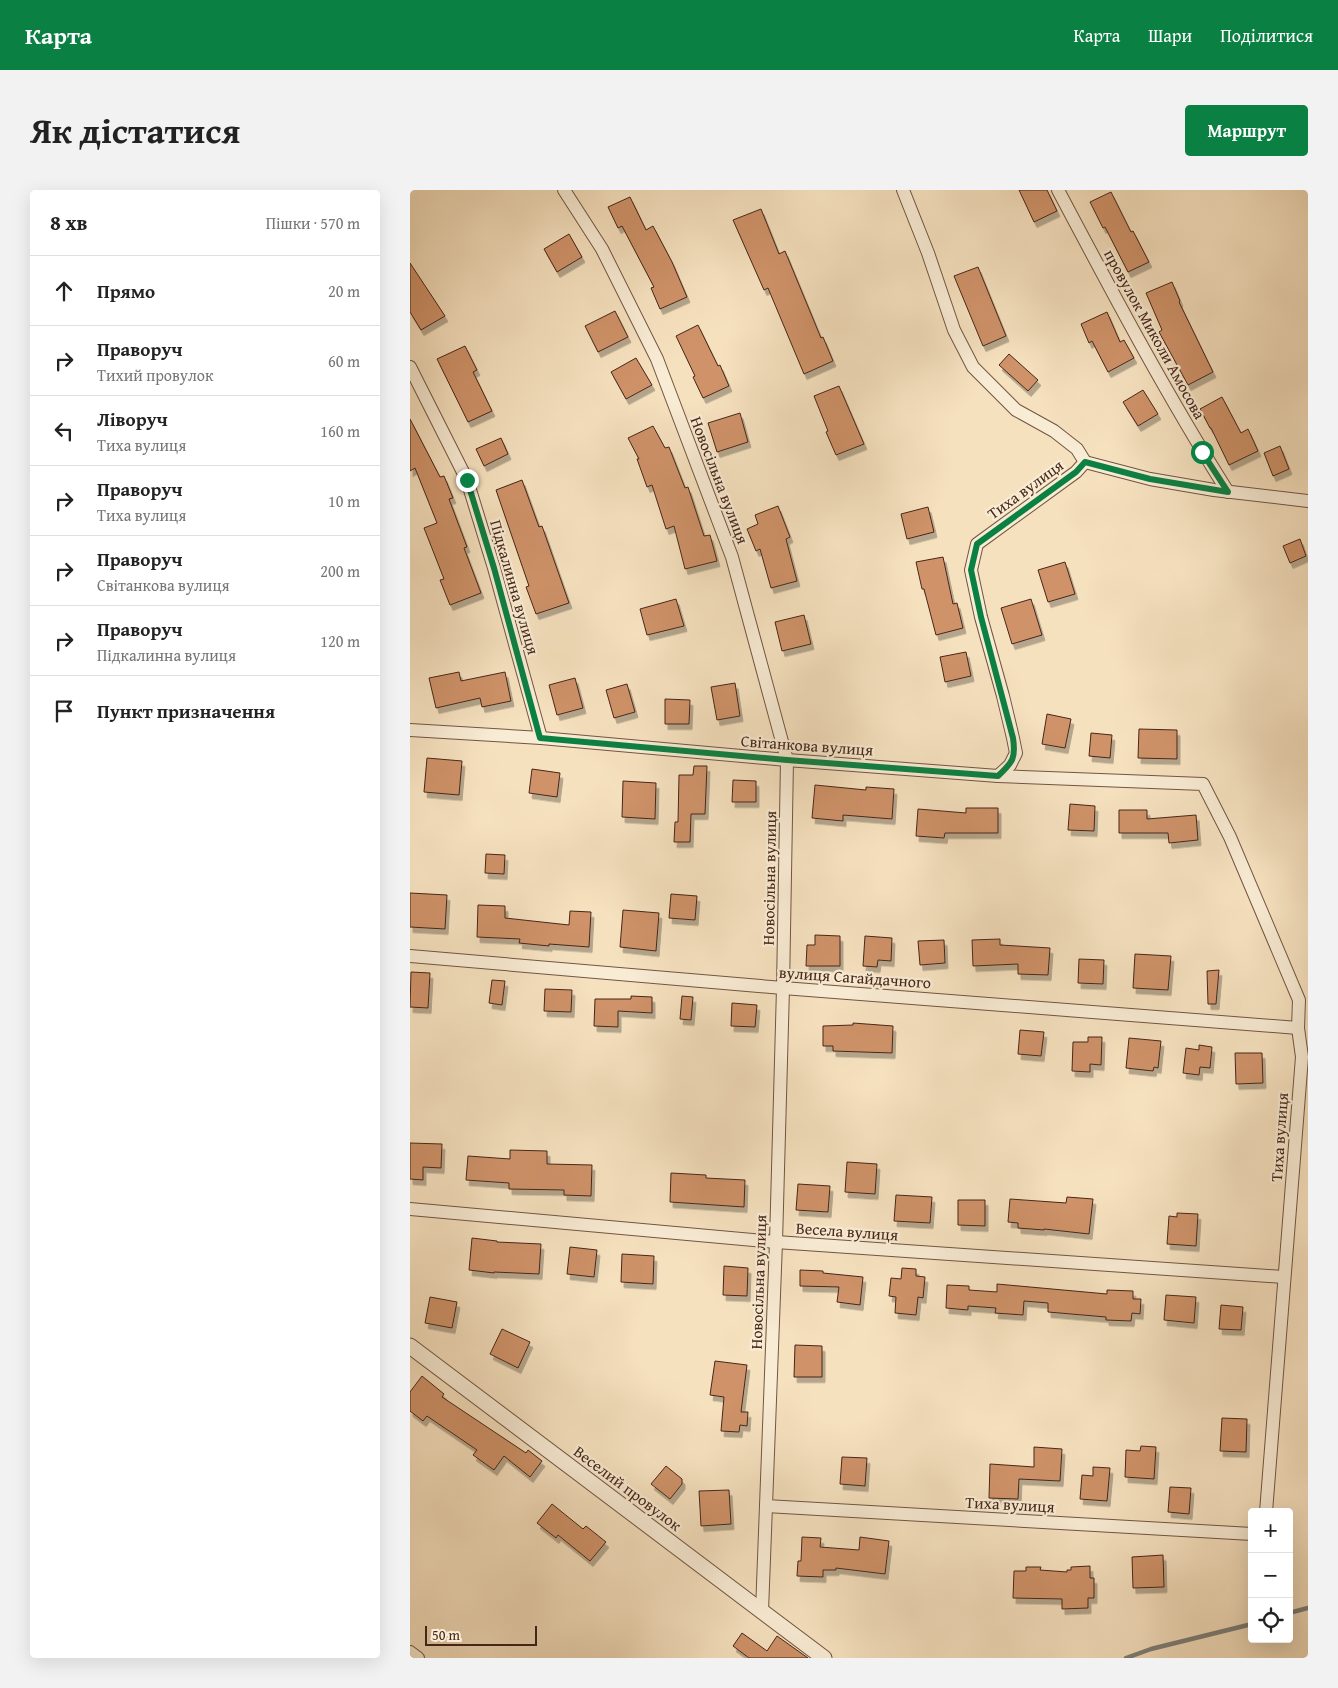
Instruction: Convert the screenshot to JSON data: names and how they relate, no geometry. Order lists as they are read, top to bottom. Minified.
{"streets":{"street":["провулок Миколи Амосова","Новосільна вулиця","Тиха вулиця","Підкалинна вулиця","Світанкова вулиця","вулиця Сагайдачного","Весела вулиця","Веселий провулок"]},"crossings":[["Новосільна вулиця","Тиха вулиця"],["Новосільна вулиця","Світанкова вулиця"],["Новосільна вулиця","вулиця Сагайдачного"],["Новосільна вулиця","Весела вулиця"],["Новосільна вулиця","Веселий провулок"],["Тиха вулиця","Світанкова вулиця"],["Тиха вулиця","вулиця Сагайдачного"],["Тиха вулиця","Весела вулиця"],["Підкалинна вулиця","Світанкова вулиця"]],"scale_bar":"50 m","page":{"header":"Карта","nav":["Карта","Шари","Поділитися"],"title":"Як дістатися","buttons":"Маршрут","heading":["8 хв","Пішки · 570 m"],"list":[["Прямо","20 m"],["Праворуч","Тихий провулок","60 m"],["Ліворуч","Тиха вулиця","160 m"],["Праворуч","Тиха вулиця","10 m"],["Праворуч","Світанкова вулиця","200 m"],["Праворуч","Підкалинна вулиця","120 m"],"Пункт призначення"],"map_buttons":["+","−"],"scale":"50 m"}}
